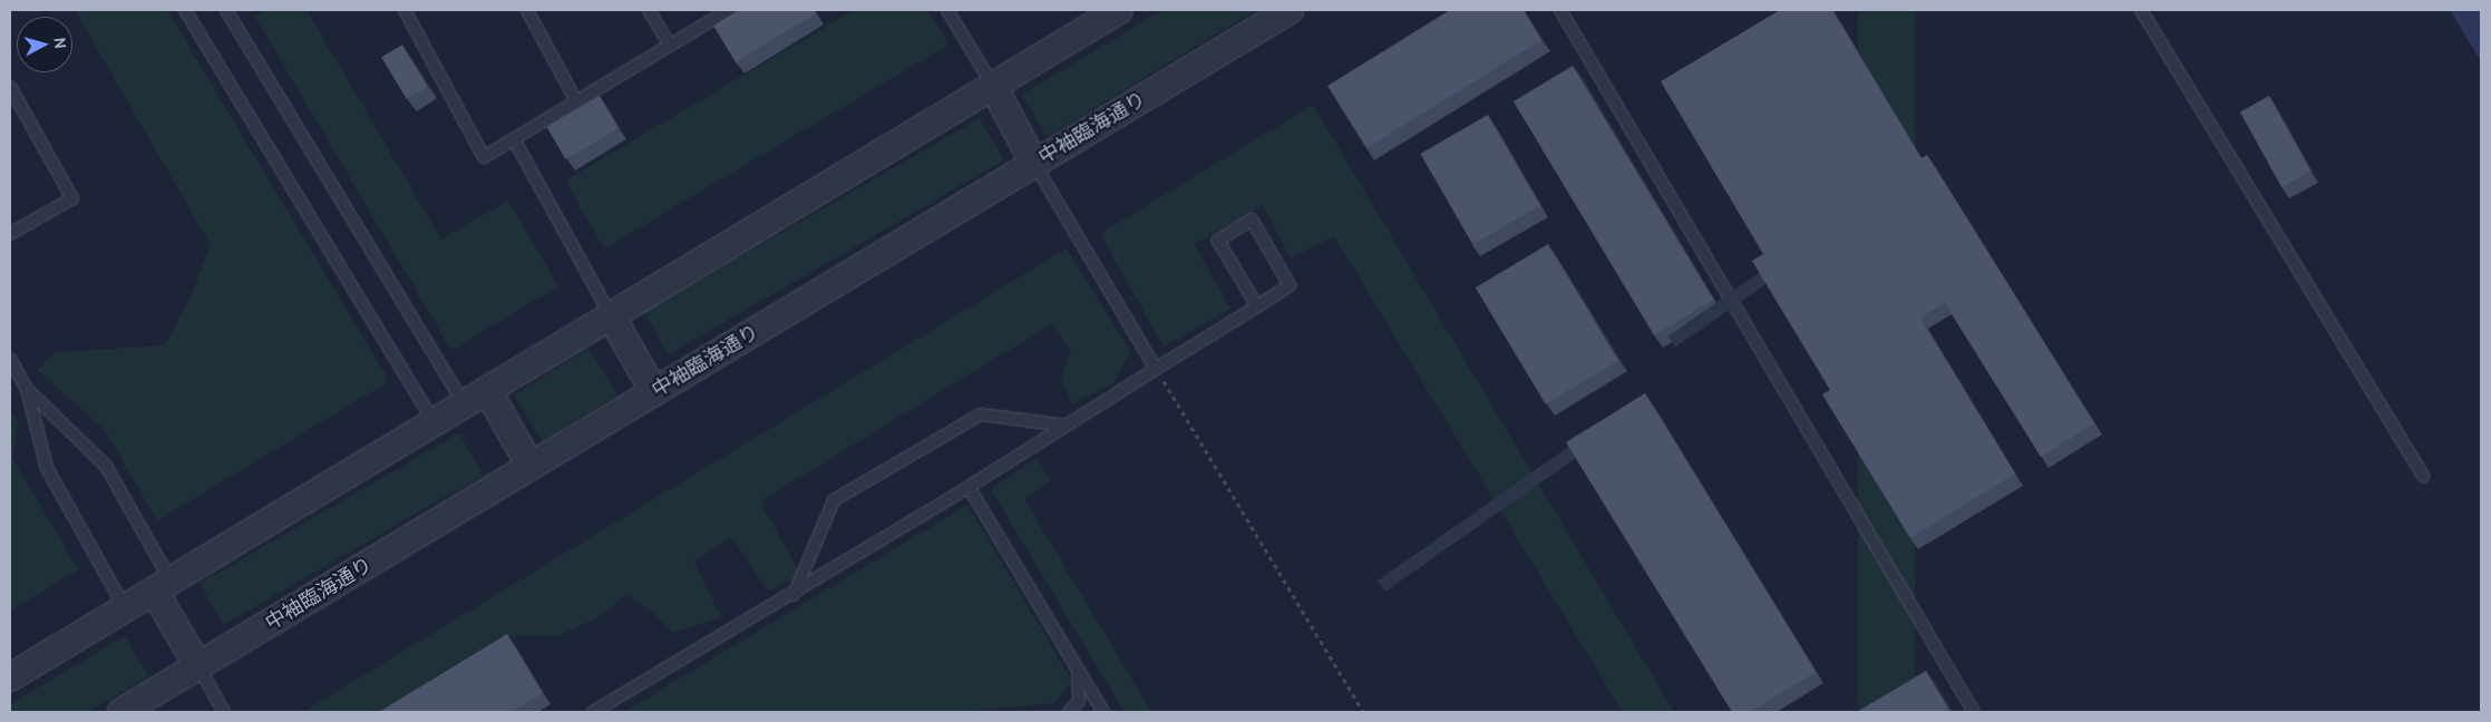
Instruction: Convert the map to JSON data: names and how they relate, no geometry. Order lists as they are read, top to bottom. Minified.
{"streets":{"street":["中袖臨海通り"]},"north":"right"}
